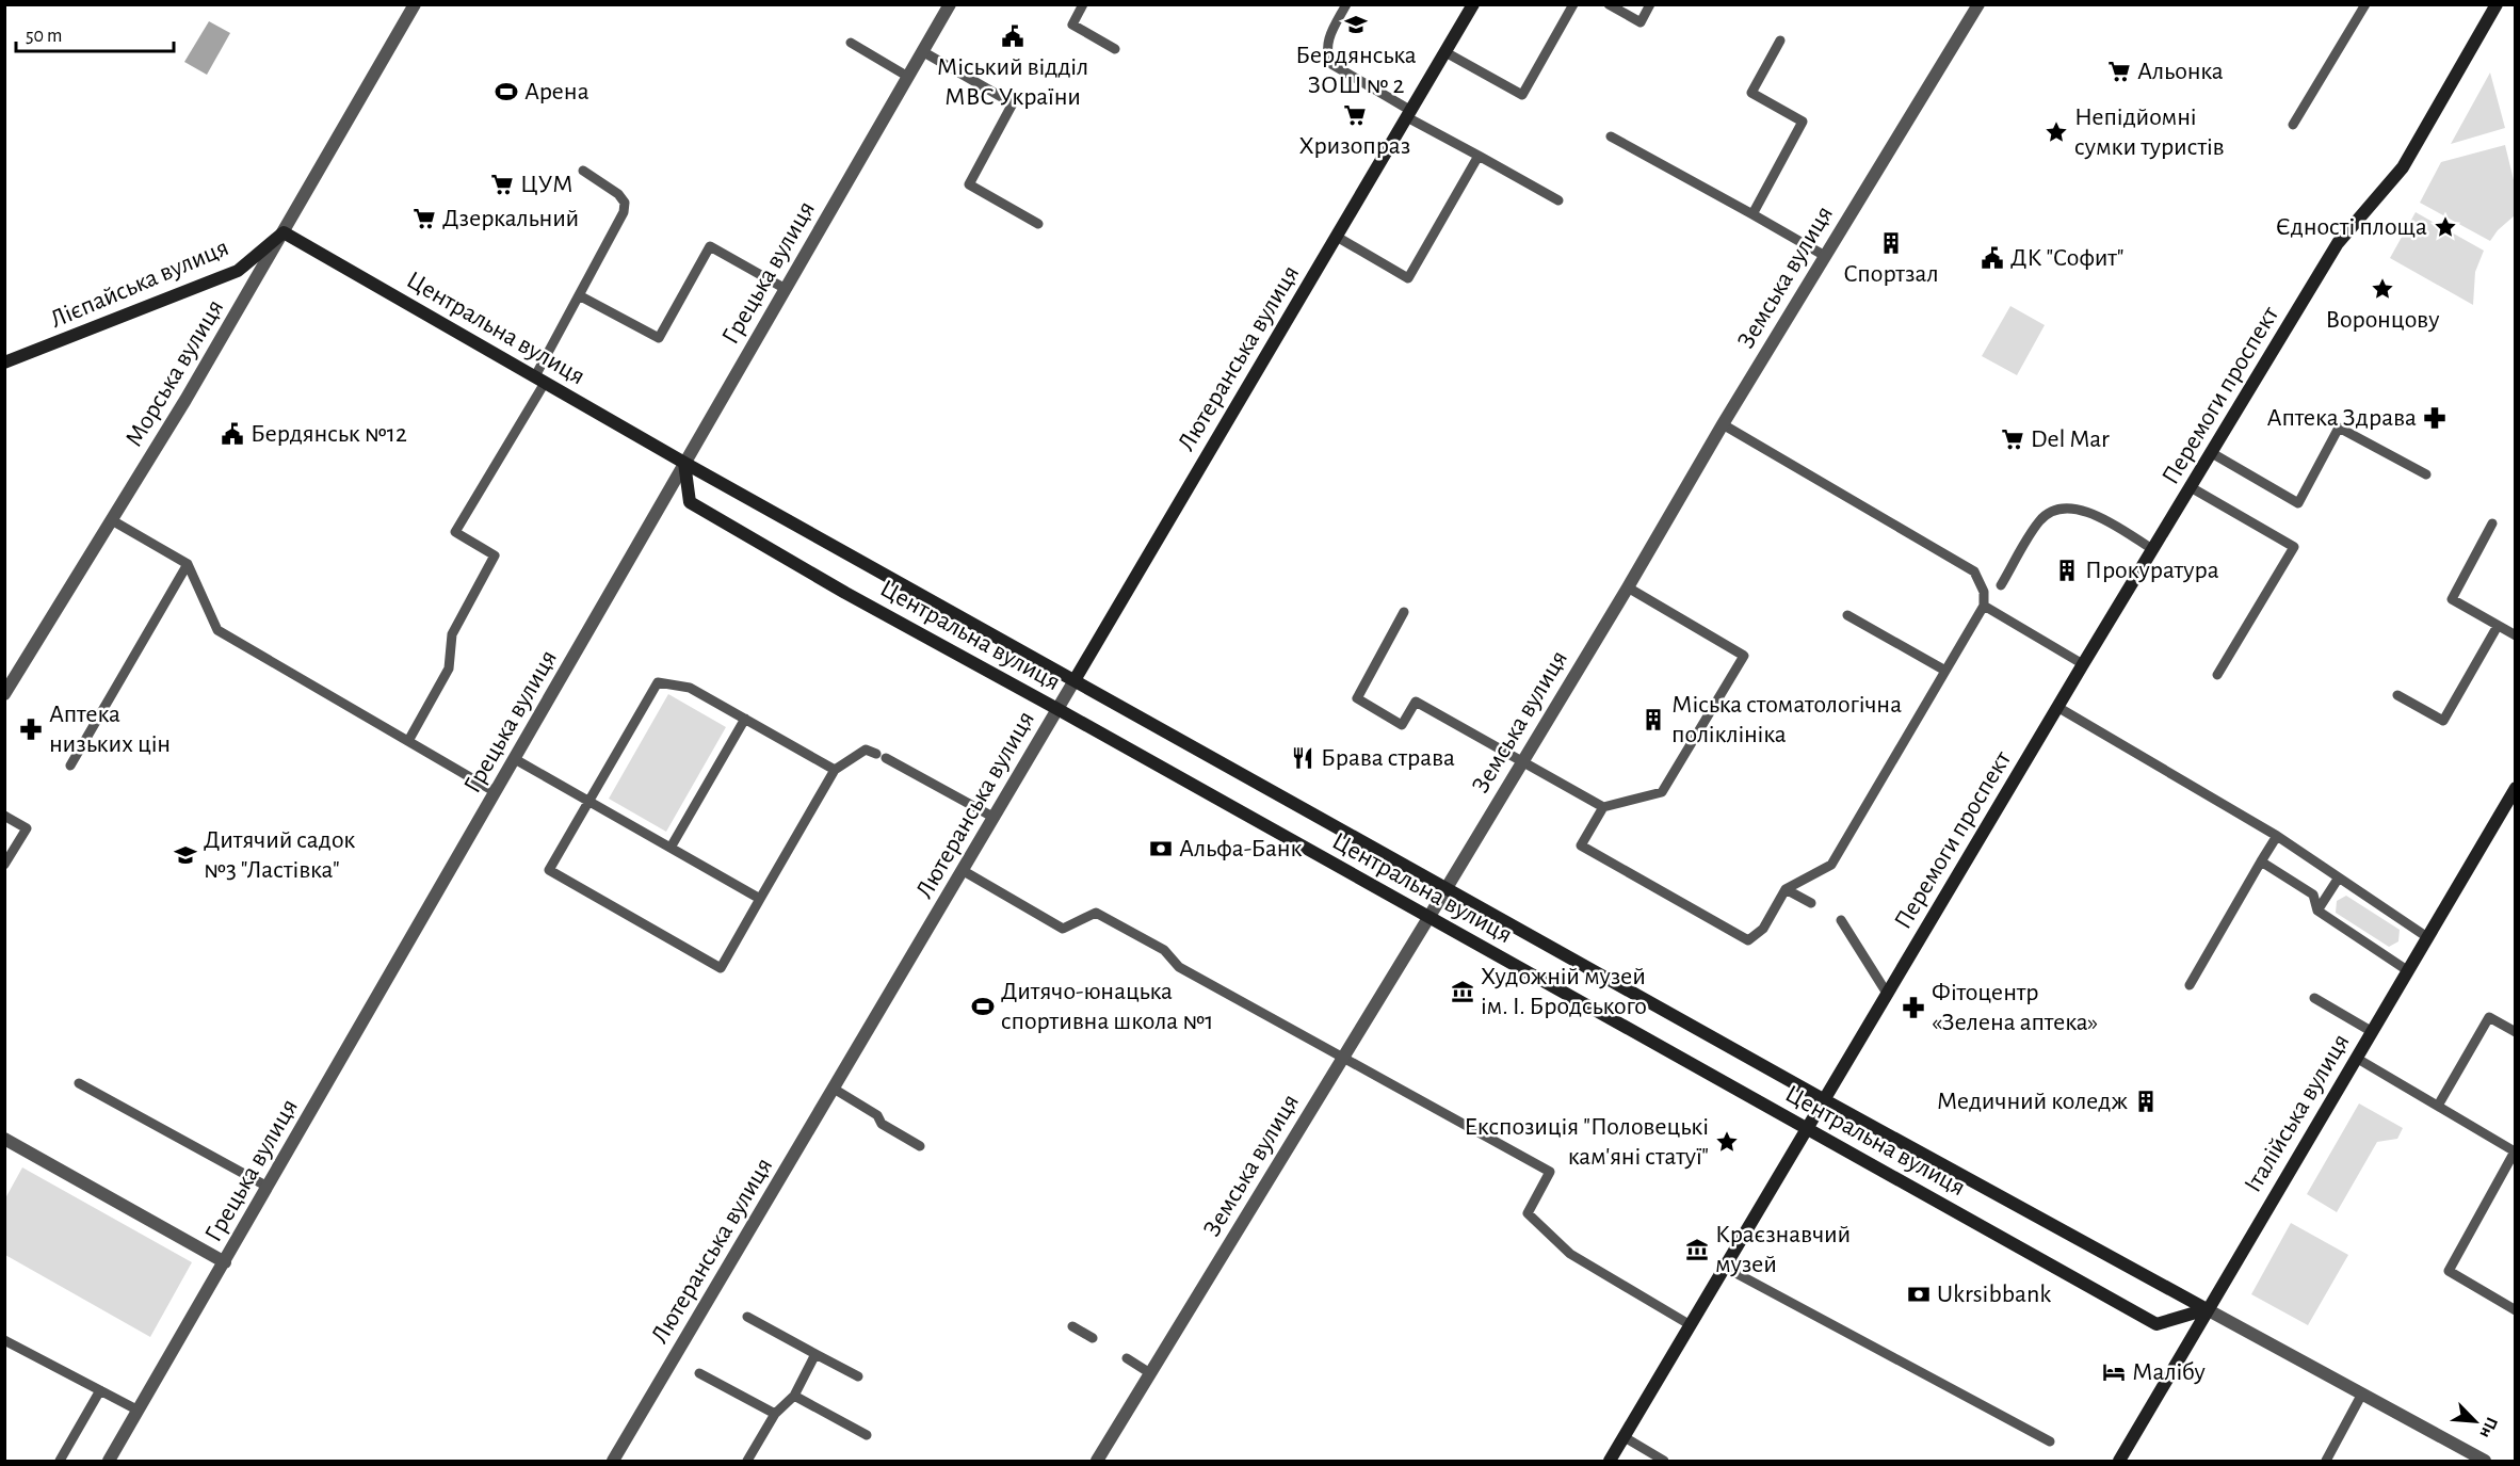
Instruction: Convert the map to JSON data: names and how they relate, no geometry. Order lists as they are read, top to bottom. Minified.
{"streets":{"main road":["Лієпайська вулиця","Центральна вулиця","Лютеранська вулиця","Перемоги проспект","Італійська вулиця"],"street":["Грецька вулиця","Земська вулиця","Морська вулиця"]},"crossings":[["Грецька вулиця","Центральна вулиця"],["Земська вулиця","Центральна вулиця"],["Лієпайська вулиця","Центральна вулиця"],["Лієпайська вулиця","Морська вулиця"],["Центральна вулиця","Лютеранська вулиця"],["Центральна вулиця","Морська вулиця"],["Центральна вулиця","Перемоги проспект"],["Центральна вулиця","Італійська вулиця"]],"places":{"school or university":["Бердянська ЗОШ № 2","Дитячий садок №3 \"Ластівка\""],"public building":["Міський відділ МВС України","ДК \"Софит\"","Бердянськ №12"],"supermarket":["Альонка","Хризопраз","ЦУМ","Дзеркальний","Del Mar"],"sports":["Арена","Дитячо-юнацька спортивна школа №1"],"place":["Непідйомні сумки туристів","Єдності площа","Воронцову","Експозиція \"Половецькі кам'яні статуї\""],"building":["Спортзал","Прокуратура","Міська стоматологічна поліклініка","Медичний коледж"],"pharmacy":["Аптека Здрава","Аптека низьких цін","Фітоцентр «Зелена аптека»"],"restaurant":["Брава страва"],"bank":["Альфа-Банк","Ukrsibbank"],"museum":["Художній музей ім. І. Бродського","Краєзнавчий музей"],"hotel":["Малібу"]},"scale_bar":"50 m","north":"bottom right"}
